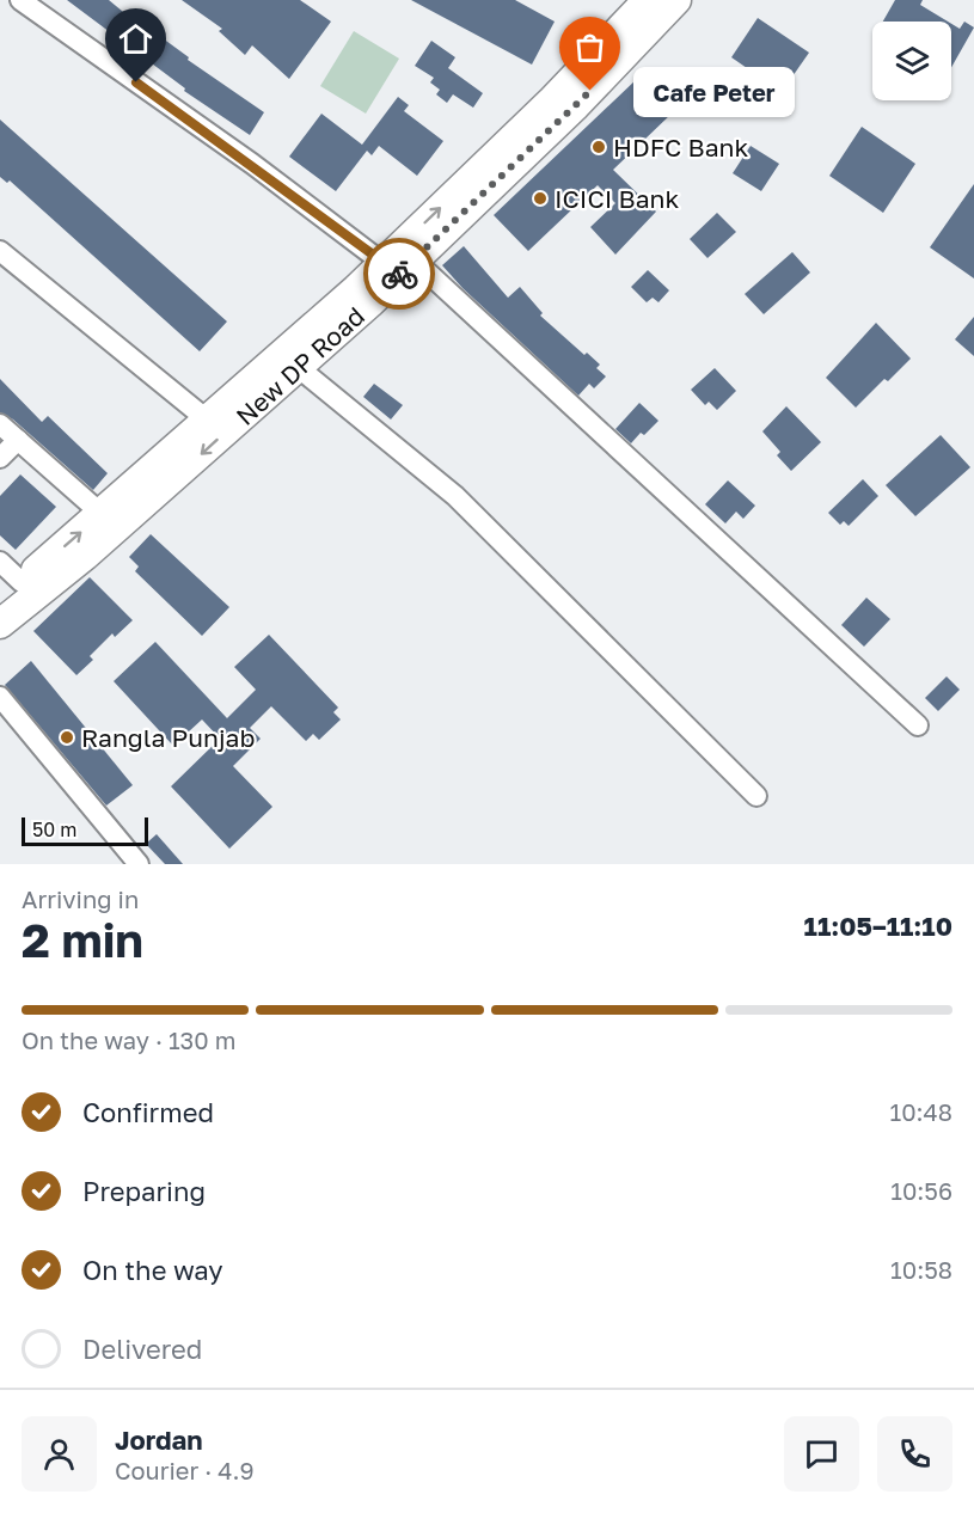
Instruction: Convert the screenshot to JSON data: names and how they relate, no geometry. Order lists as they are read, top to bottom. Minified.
{"streets":{"main road":["New DP Road"]},"places":["Cafe Peter","HDFC Bank","ICICI Bank","Rangla Punjab"],"scale_bar":"50 m","page":{"bubble":"Cafe Peter","scale":"50 m","heading":["2 min","Arriving in","11:05–11:10"],"panel":["Jordan","Courier · 4.9"],"bar":"On the way · 130 m","list":[["Confirmed","10:48"],["Preparing","10:56"],["On the way","10:58"],"Delivered"]}}
